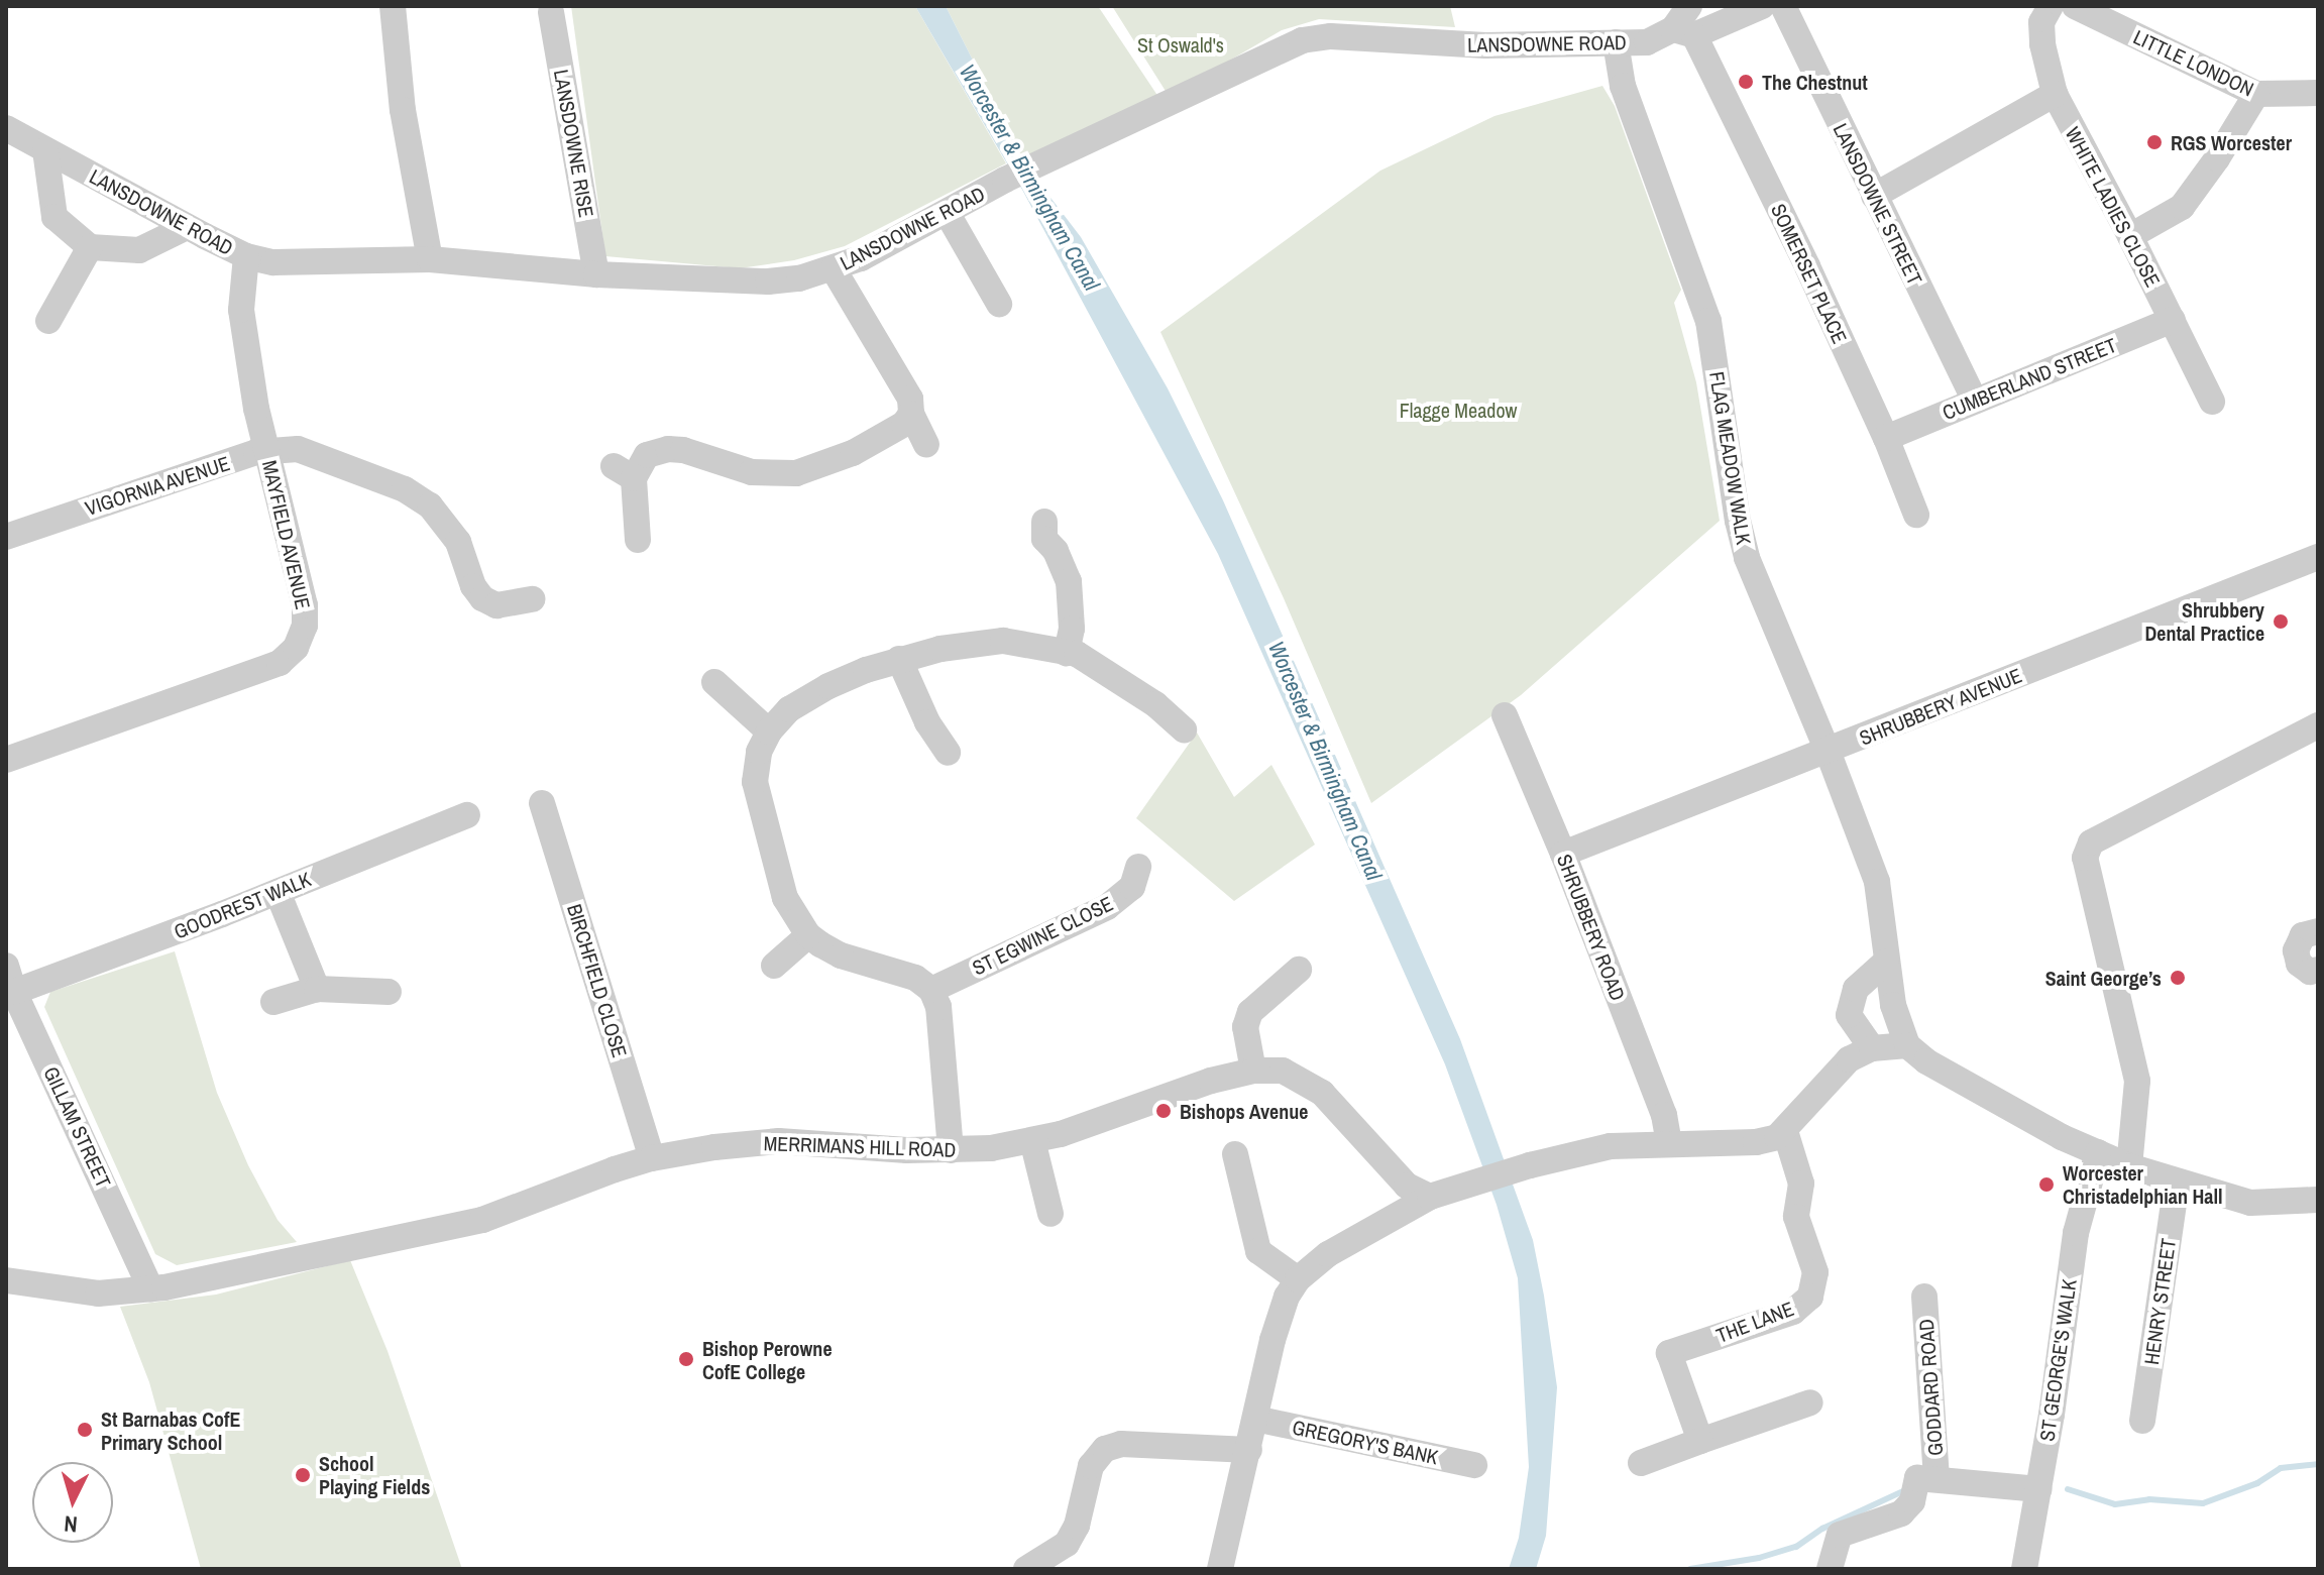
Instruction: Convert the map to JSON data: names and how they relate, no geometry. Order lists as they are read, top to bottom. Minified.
{"streets":{"street":["LANSDOWNE ROAD","LITTLE LONDON","LANSDOWNE RISE","LANSDOWNE STREET","WHITE LADIES CLOSE","SOMERSET PLACE","CUMBERLAND STREET","FLAG MEADOW WALK","VIGORNIA AVENUE","MAYFIELD AVENUE","SHRUBBERY AVENUE","GOODREST WALK","SHRUBBERY ROAD","ST EGWINE CLOSE","BIRCHFIELD CLOSE","GILLAM STREET","MERRIMANS HILL ROAD","HENRY STREET","THE LANE","ST GEORGE'S WALK","GODDARD ROAD","GREGORY'S BANK"]},"crossings":[["LANSDOWNE ROAD","LANSDOWNE RISE"],["LANSDOWNE ROAD","SOMERSET PLACE"],["LANSDOWNE ROAD","FLAG MEADOW WALK"],["LANSDOWNE ROAD","MAYFIELD AVENUE"],["LANSDOWNE STREET","CUMBERLAND STREET"],["WHITE LADIES CLOSE","CUMBERLAND STREET"],["SOMERSET PLACE","CUMBERLAND STREET"],["FLAG MEADOW WALK","SHRUBBERY AVENUE"],["VIGORNIA AVENUE","MAYFIELD AVENUE"],["SHRUBBERY AVENUE","SHRUBBERY ROAD"],["GOODREST WALK","GILLAM STREET"],["BIRCHFIELD CLOSE","MERRIMANS HILL ROAD"],["GILLAM STREET","MERRIMANS HILL ROAD"],["ST GEORGE'S WALK","GODDARD ROAD"]],"water":["Worcester & Birmingham Canal"],"parks":["St Oswald's","Flagge Meadow"],"places":["The Chestnut","RGS Worcester","Shrubbery Dental Practice","Saint George’s","Bishops Avenue","Worcester Christadelphian Hall","Bishop Perowne CofE College","St Barnabas CofE Primary School","School Playing Fields"],"north":"bottom"}
